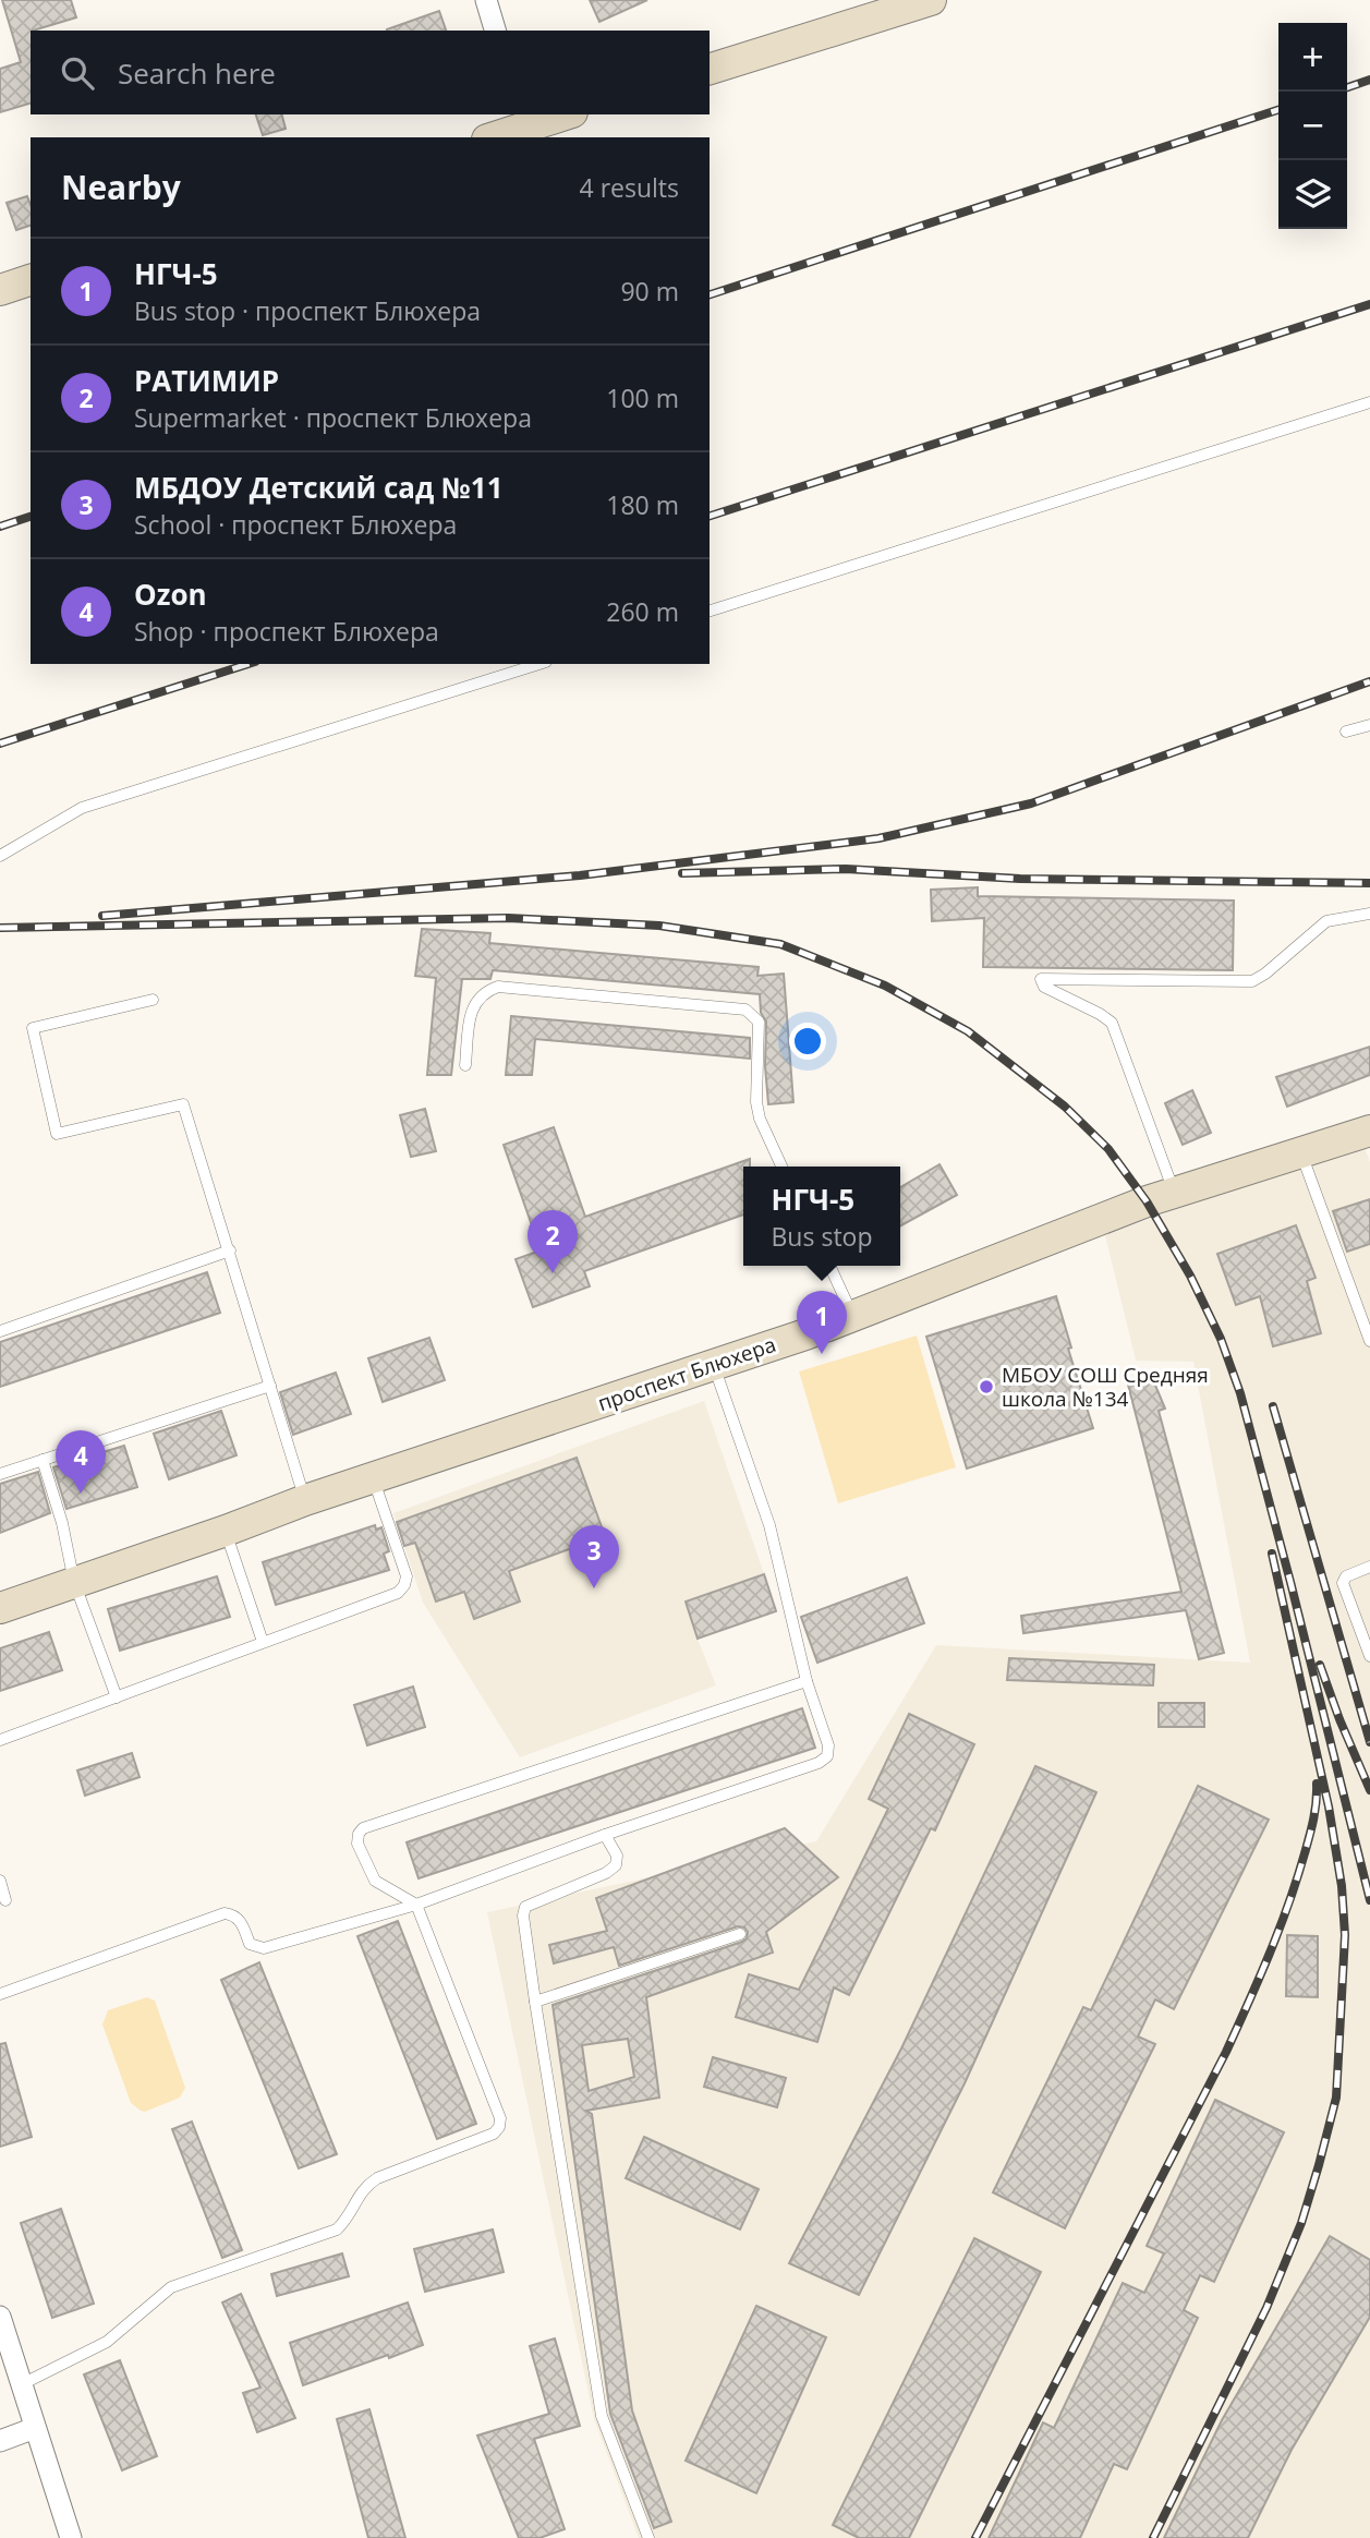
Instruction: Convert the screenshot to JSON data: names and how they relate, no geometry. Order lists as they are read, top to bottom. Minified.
{"streets":{"street":["проспект Блюхера"]},"places":["МБОУ СОШ Средняя школа №134"],"page":{"map_buttons":["+","−"],"search":"Search here","heading":["Nearby","4 results"],"list":[{"mark":"1","name":"НГЧ-5","note":"Bus stop · проспект Блюхера","value":"90 m"},{"mark":"2","name":"РАТИМИР","note":"Supermarket · проспект Блюхера","value":"100 m"},{"mark":"3","name":"МБДОУ Детский сад №11","note":"School · проспект Блюхера","value":"180 m"},{"mark":"4","name":"Ozon","note":"Shop · проспект Блюхера","value":"260 m"}],"popup":["НГЧ-5","Bus stop"],"pins":["2","1","4","3"]}}
